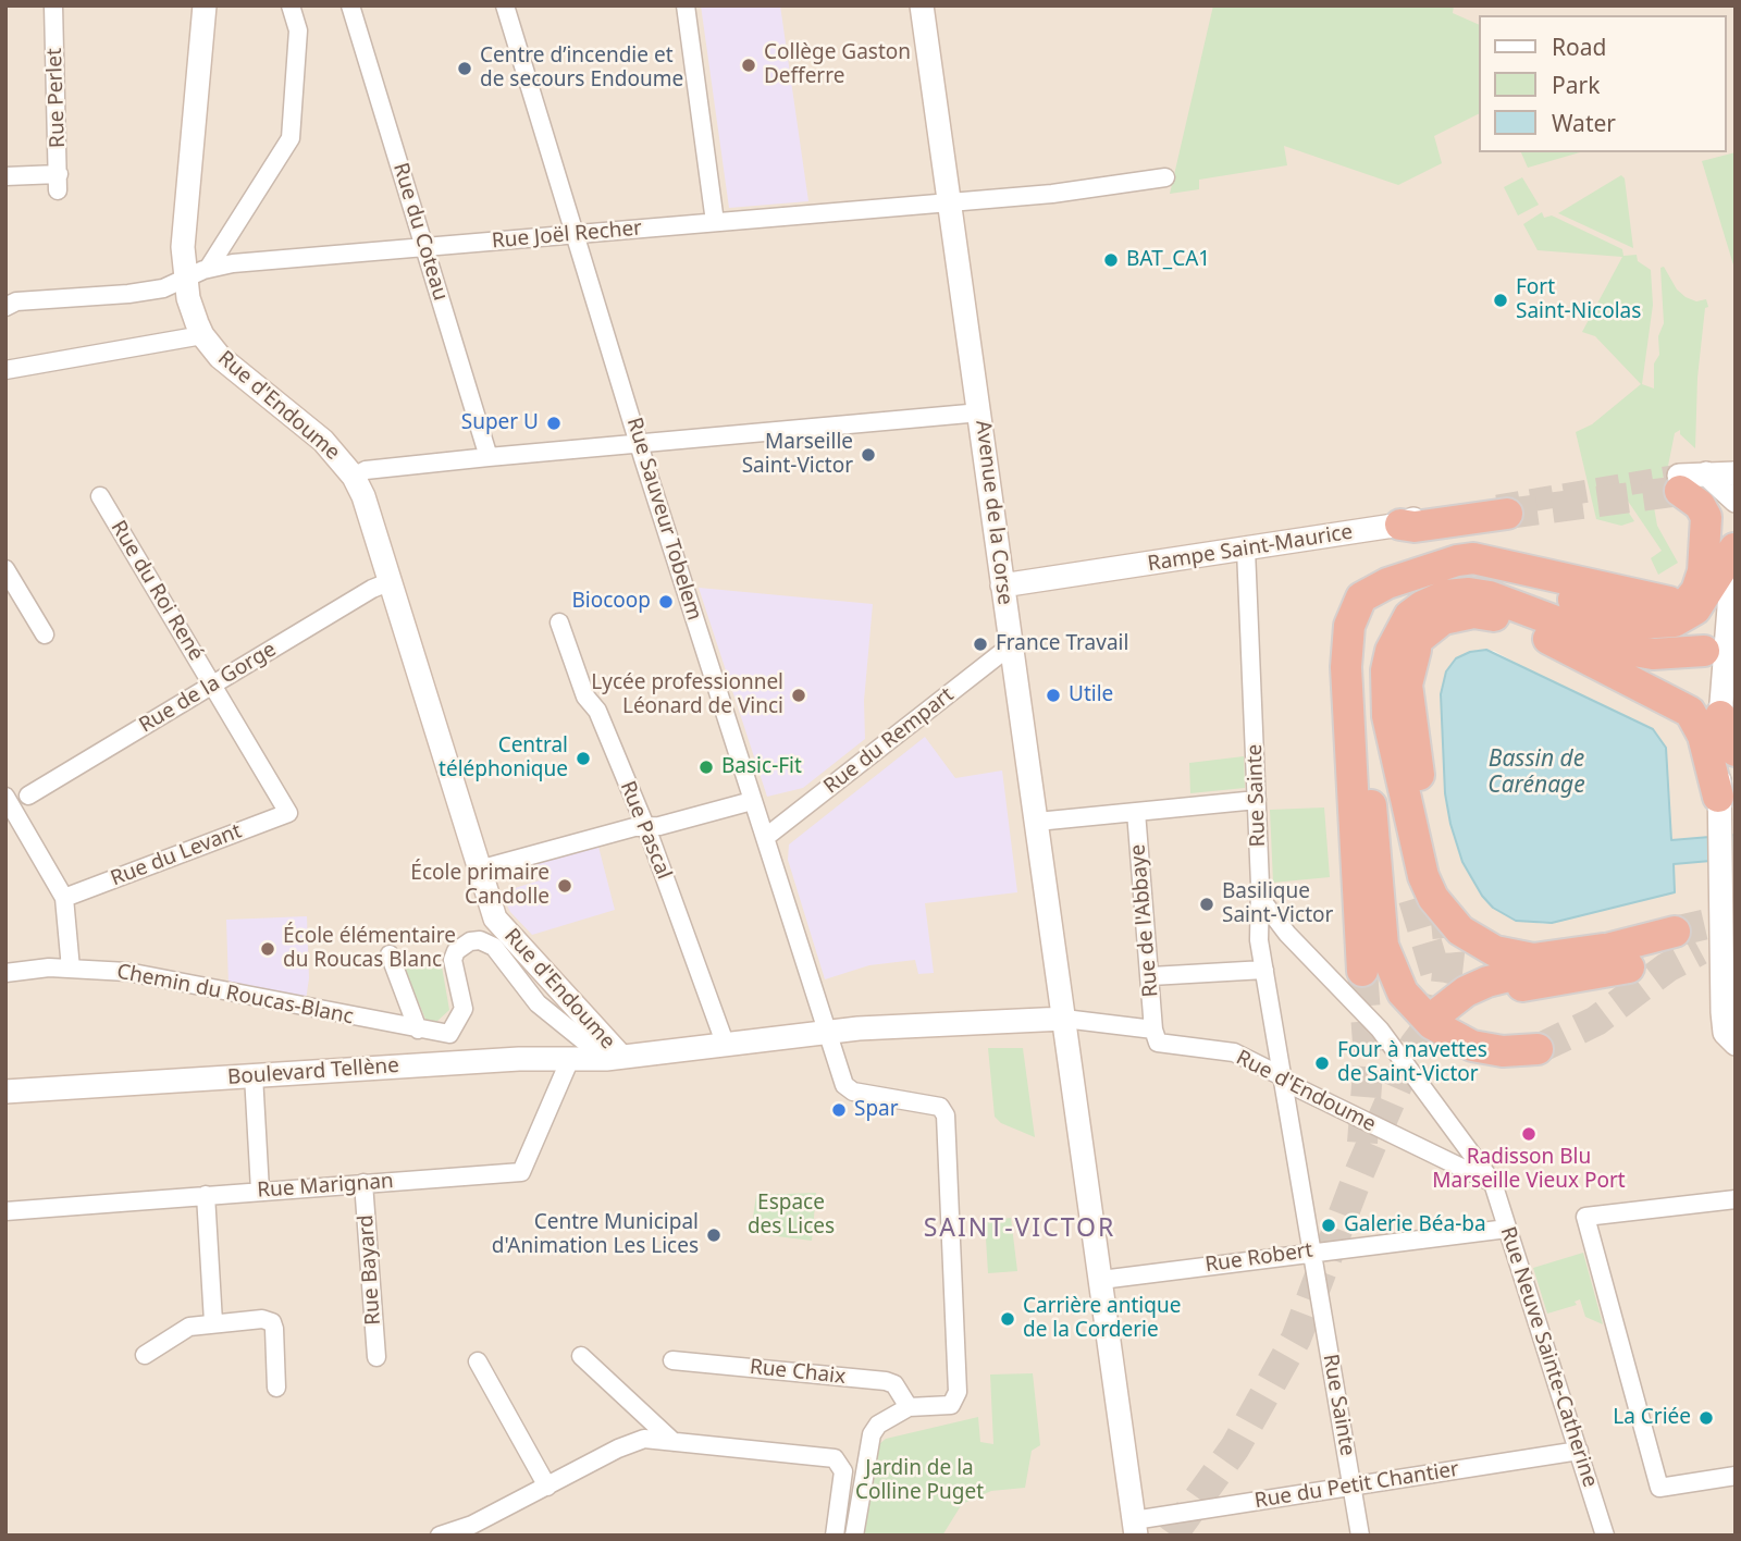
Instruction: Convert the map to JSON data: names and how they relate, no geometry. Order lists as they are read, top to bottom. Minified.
{"streets":{"main road":["Rue d'Endoume","Avenue de la Corse","Rampe Saint-Maurice","Boulevard Tellène"],"street":["Rue Perlet","Rue du Coteau","Rue Joël Recher","Rue Sauveur Tobelem","Rue du Roi René","Rue de la Gorge","Rue du Rempart","Rue Sainte","Rue Pascal","Rue du Levant","Rue de l'Abbaye","Chemin du Roucas-Blanc","Rue Marignan","Rue Robert","Rue Bayard","Rue Neuve Sainte-Catherine","Rue Chaix","Rue du Petit Chantier"]},"crossings":[["Rue du Coteau","Rue Joël Recher"],["Rue Joël Recher","Rue d'Endoume"],["Rue Joël Recher","Avenue de la Corse"],["Rue Joël Recher","Rue Sauveur Tobelem"],["Rue d'Endoume","Avenue de la Corse"],["Rue d'Endoume","Rue Sauveur Tobelem"],["Rue d'Endoume","Rue de la Gorge"],["Rue d'Endoume","Rue Sainte"],["Rue d'Endoume","Rue Pascal"],["Rue d'Endoume","Rue de l'Abbaye"],["Rue d'Endoume","Chemin du Roucas-Blanc"],["Rue d'Endoume","Boulevard Tellène"],["Rue d'Endoume","Rue Neuve Sainte-Catherine"],["Avenue de la Corse","Rampe Saint-Maurice"],["Avenue de la Corse","Rue du Rempart"],["Avenue de la Corse","Rue Robert"],["Avenue de la Corse","Rue du Petit Chantier"],["Rue Sauveur Tobelem","Rue du Rempart"],["Rue Sauveur Tobelem","Rue Chaix"],["Rampe Saint-Maurice","Rue Sainte"],["Rue du Roi René","Rue de la Gorge"],["Rue du Roi René","Rue du Levant"],["Rue Sainte","Rue Robert"],["Rue Sainte","Rue Neuve Sainte-Catherine"],["Rue Sainte","Rue du Petit Chantier"],["Chemin du Roucas-Blanc","Boulevard Tellène"],["Boulevard Tellène","Rue Marignan"],["Rue Marignan","Rue Bayard"],["Rue Robert","Rue Neuve Sainte-Catherine"],["Rue Neuve Sainte-Catherine","Rue du Petit Chantier"]],"districts":["SAINT-VICTOR"],"water":["Bassin de Carénage"],"parks":["Espace des Lices","Jardin de la Colline Puget"],"places":["Collège Gaston Defferre","Centre d’incendie et de secours Endoume","BAT_CA1","Fort Saint-Nicolas","Super U","Marseille Saint-Victor","Biocoop","France Travail","Lycée professionnel Léonard de Vinci","Utile","Central téléphonique","Basic-Fit","École primaire Candolle","Basilique Saint-Victor","École élémentaire du Roucas Blanc","Four à navettes de Saint-Victor","Spar","Radisson Blu Marseille Vieux Port","Galerie Béa-ba","Centre Municipal d'Animation Les Lices","Carrière antique de la Corderie","La Criée"],"legend":["Road","Park","Water"]}
